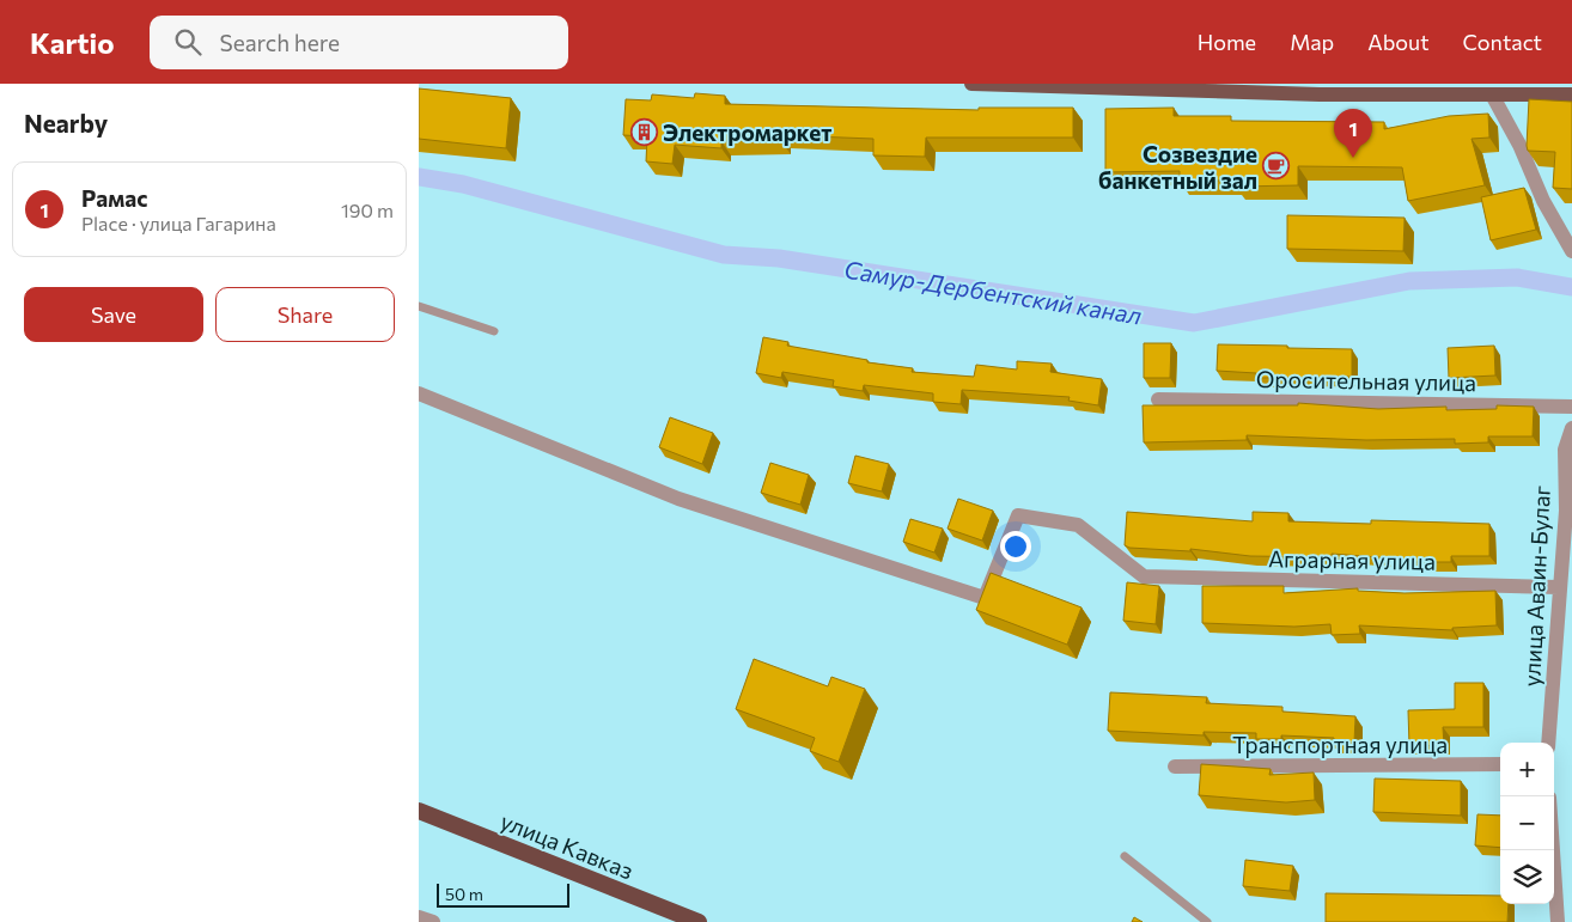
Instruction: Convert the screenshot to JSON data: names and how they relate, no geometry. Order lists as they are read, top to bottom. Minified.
{"streets":{"highway":["улица Кавказ"],"street":["Оросительная улица","Аграрная улица","улица Аваин-Булаг","Транспортная улица"]},"crossings":[["Аграрная улица","улица Аваин-Булаг"]],"water":["Самур-Дербентский канал"],"places":{"building":["Электромаркет"],"cafe":["Созвездие банкетный зал"]},"scale_bar":"50 m","page":{"header":"Kartio","search":"Search here","nav":["Home","Map","About","Contact"],"heading":"Nearby","pins":"1","list":[{"mark":"1","name":"Рамас","note":"Place · улица Гагарина","value":"190 m"}],"buttons":["Save","Share"],"map_buttons":["+","−"],"scale":"50 m"}}
